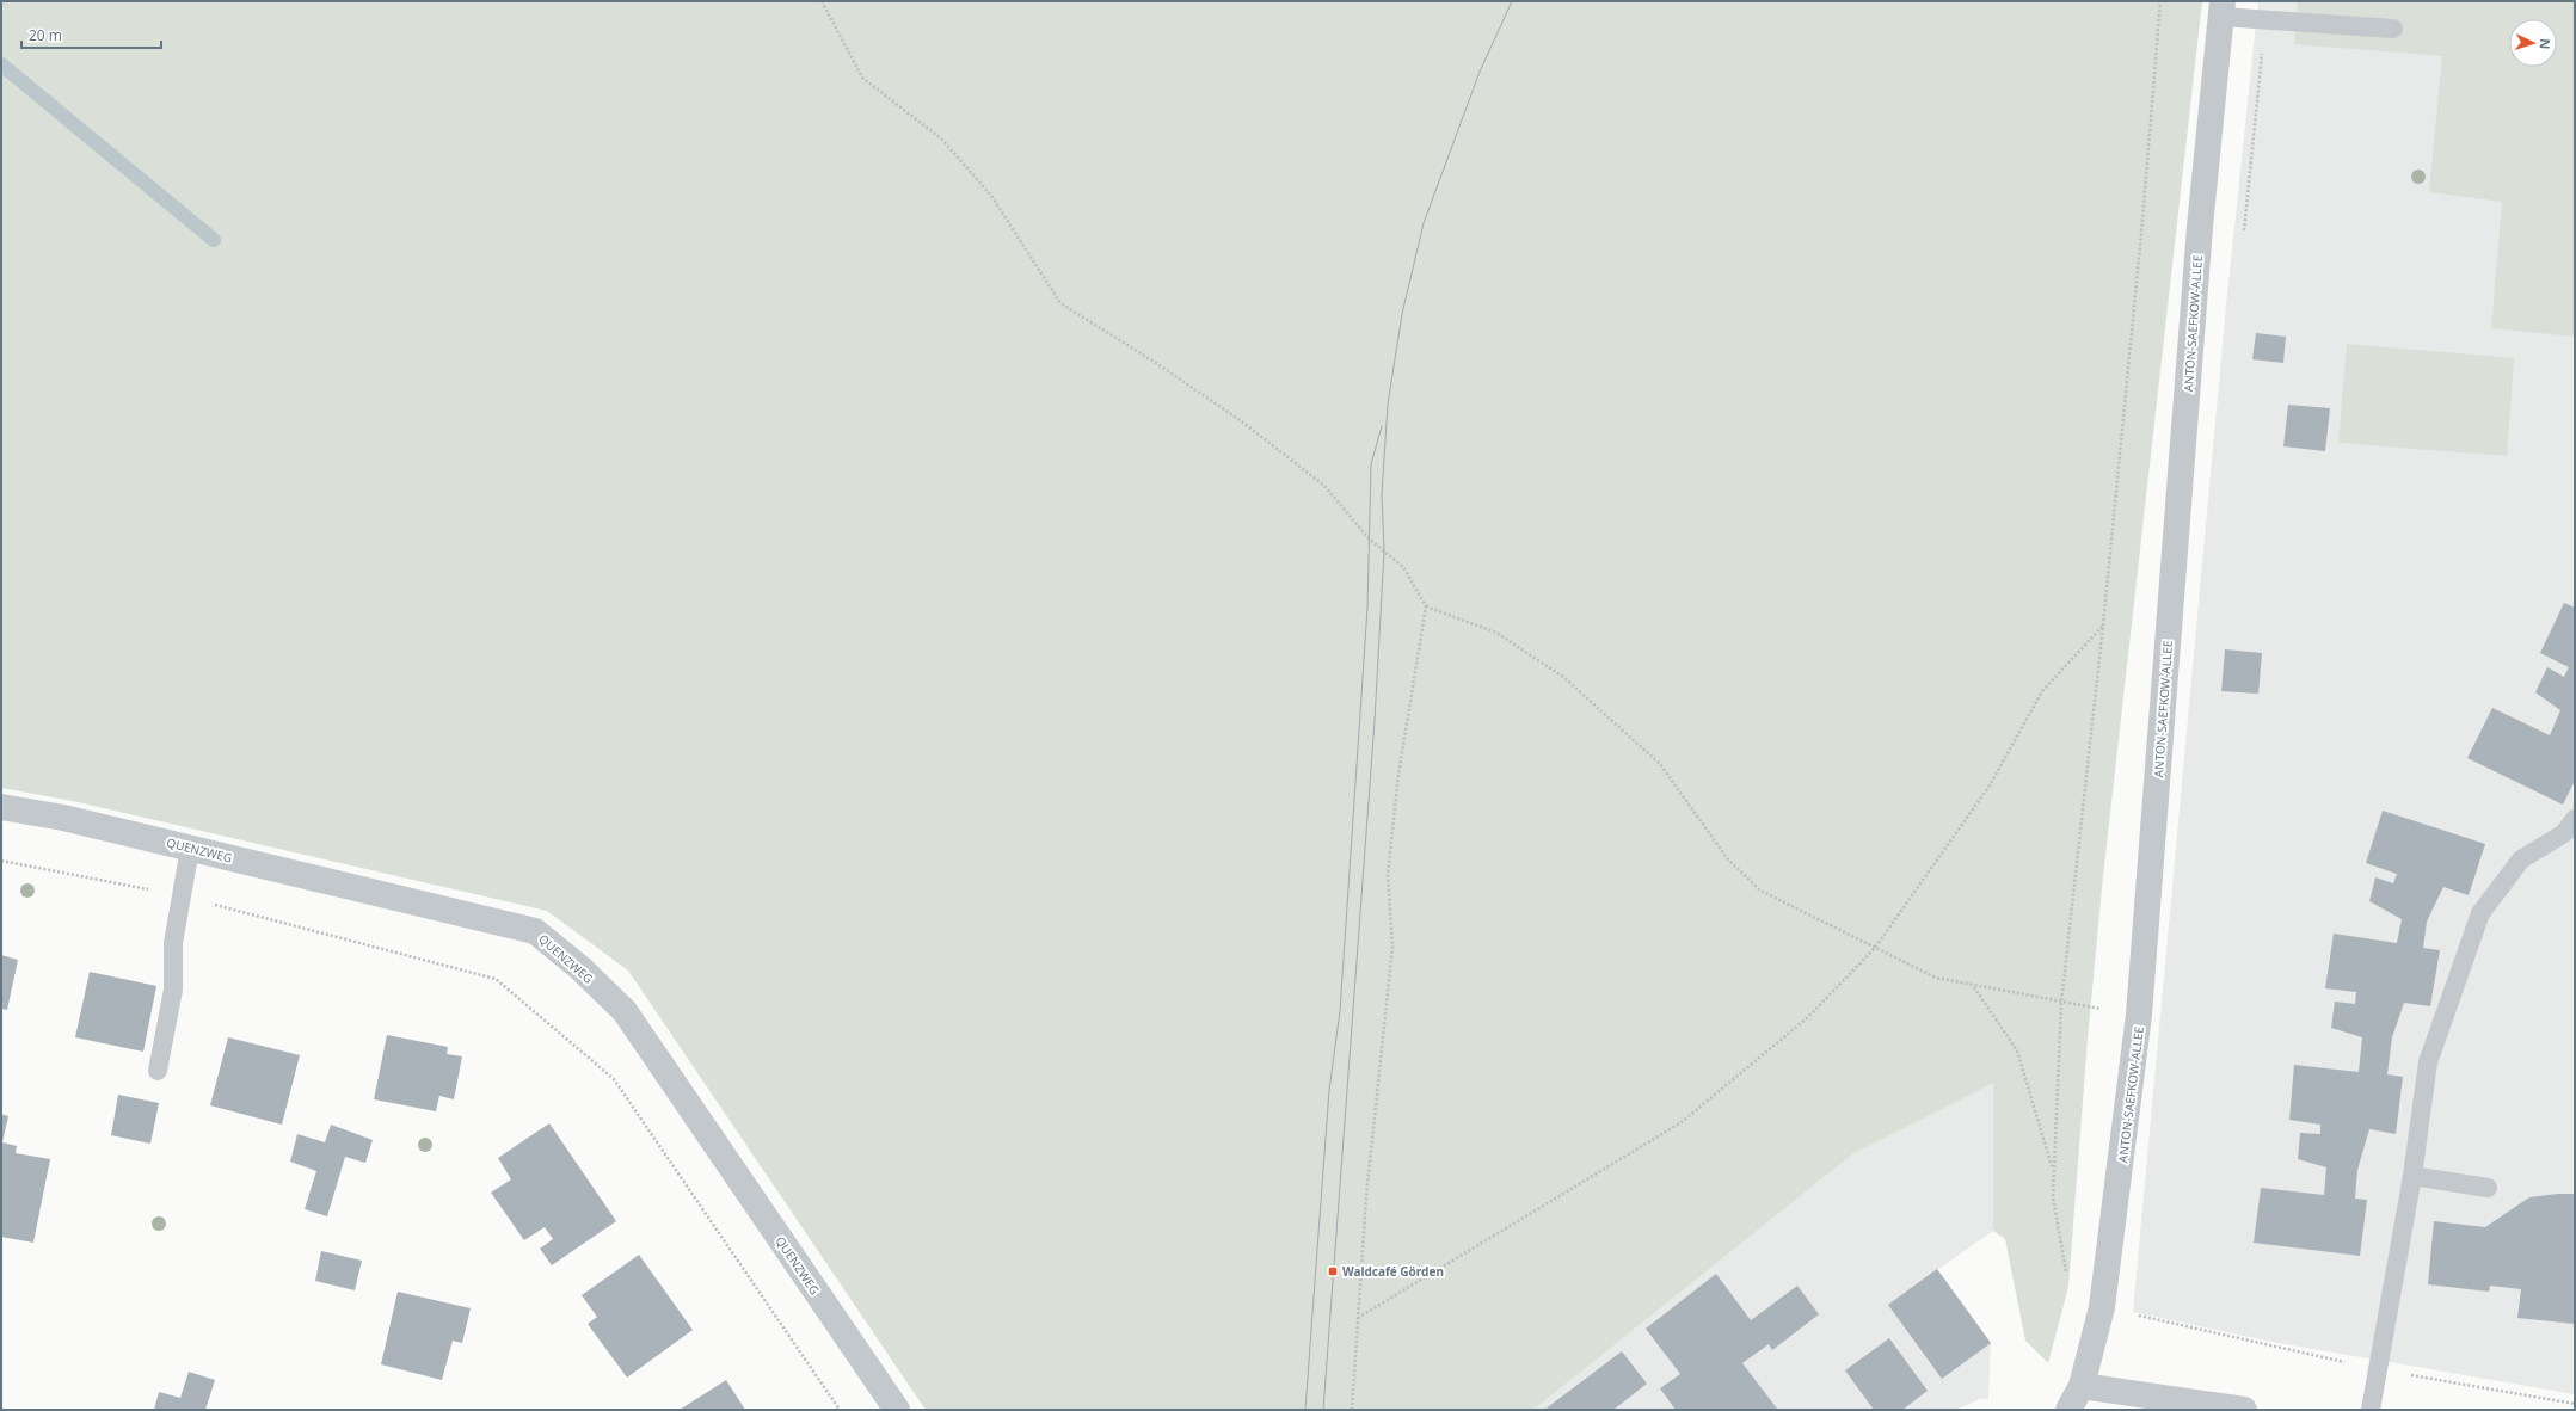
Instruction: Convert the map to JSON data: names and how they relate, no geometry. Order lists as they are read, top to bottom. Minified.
{"streets":{"street":["ANTON-SAEFKOW-ALLEE","QUENZWEG"]},"places":{"transit":["Waldcafé Görden"]},"scale_bar":"20 m","north":"right"}
